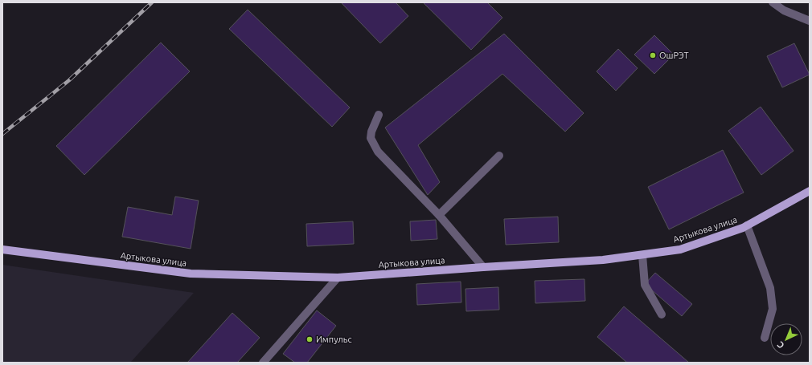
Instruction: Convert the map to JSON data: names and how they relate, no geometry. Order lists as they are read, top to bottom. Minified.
{"streets":{"main road":["Артыкова улица"]},"places":["ОшРЭТ","Импульс"],"north":"bottom left"}
